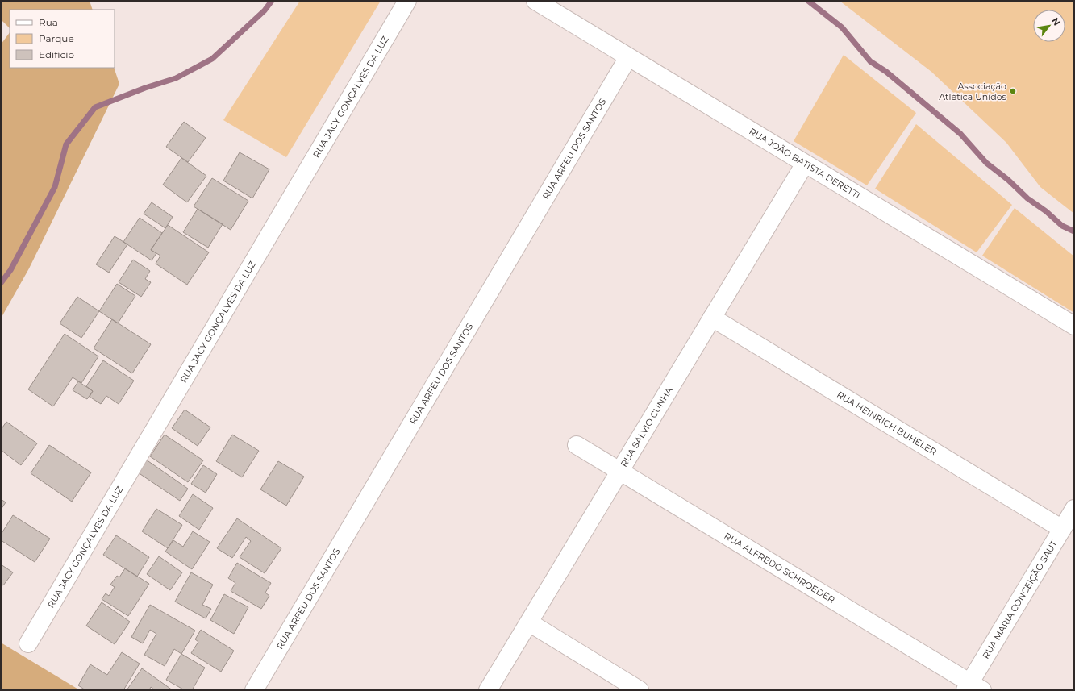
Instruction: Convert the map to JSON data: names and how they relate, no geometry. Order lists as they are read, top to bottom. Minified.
{"streets":{"street":["RUA JACY GONÇALVES DA LUZ","RUA ARFEU DOS SANTOS","RUA JOÃO BATISTA DERETTI","RUA HEINRICH BUHELER","RUA SÁLVIO CUNHA","RUA ALFREDO SCHROEDER","RUA MARIA CONCEIÇÃO SAUT"]},"crossings":[["RUA ARFEU DOS SANTOS","RUA JOÃO BATISTA DERETTI"],["RUA JOÃO BATISTA DERETTI","RUA SÁLVIO CUNHA"],["RUA HEINRICH BUHELER","RUA SÁLVIO CUNHA"],["RUA HEINRICH BUHELER","RUA MARIA CONCEIÇÃO SAUT"],["RUA SÁLVIO CUNHA","RUA ALFREDO SCHROEDER"],["RUA ALFREDO SCHROEDER","RUA MARIA CONCEIÇÃO SAUT"]],"places":["Associação Atlética Unidos"],"legend":["Rua","Parque","Edifício"],"north":"top right"}
